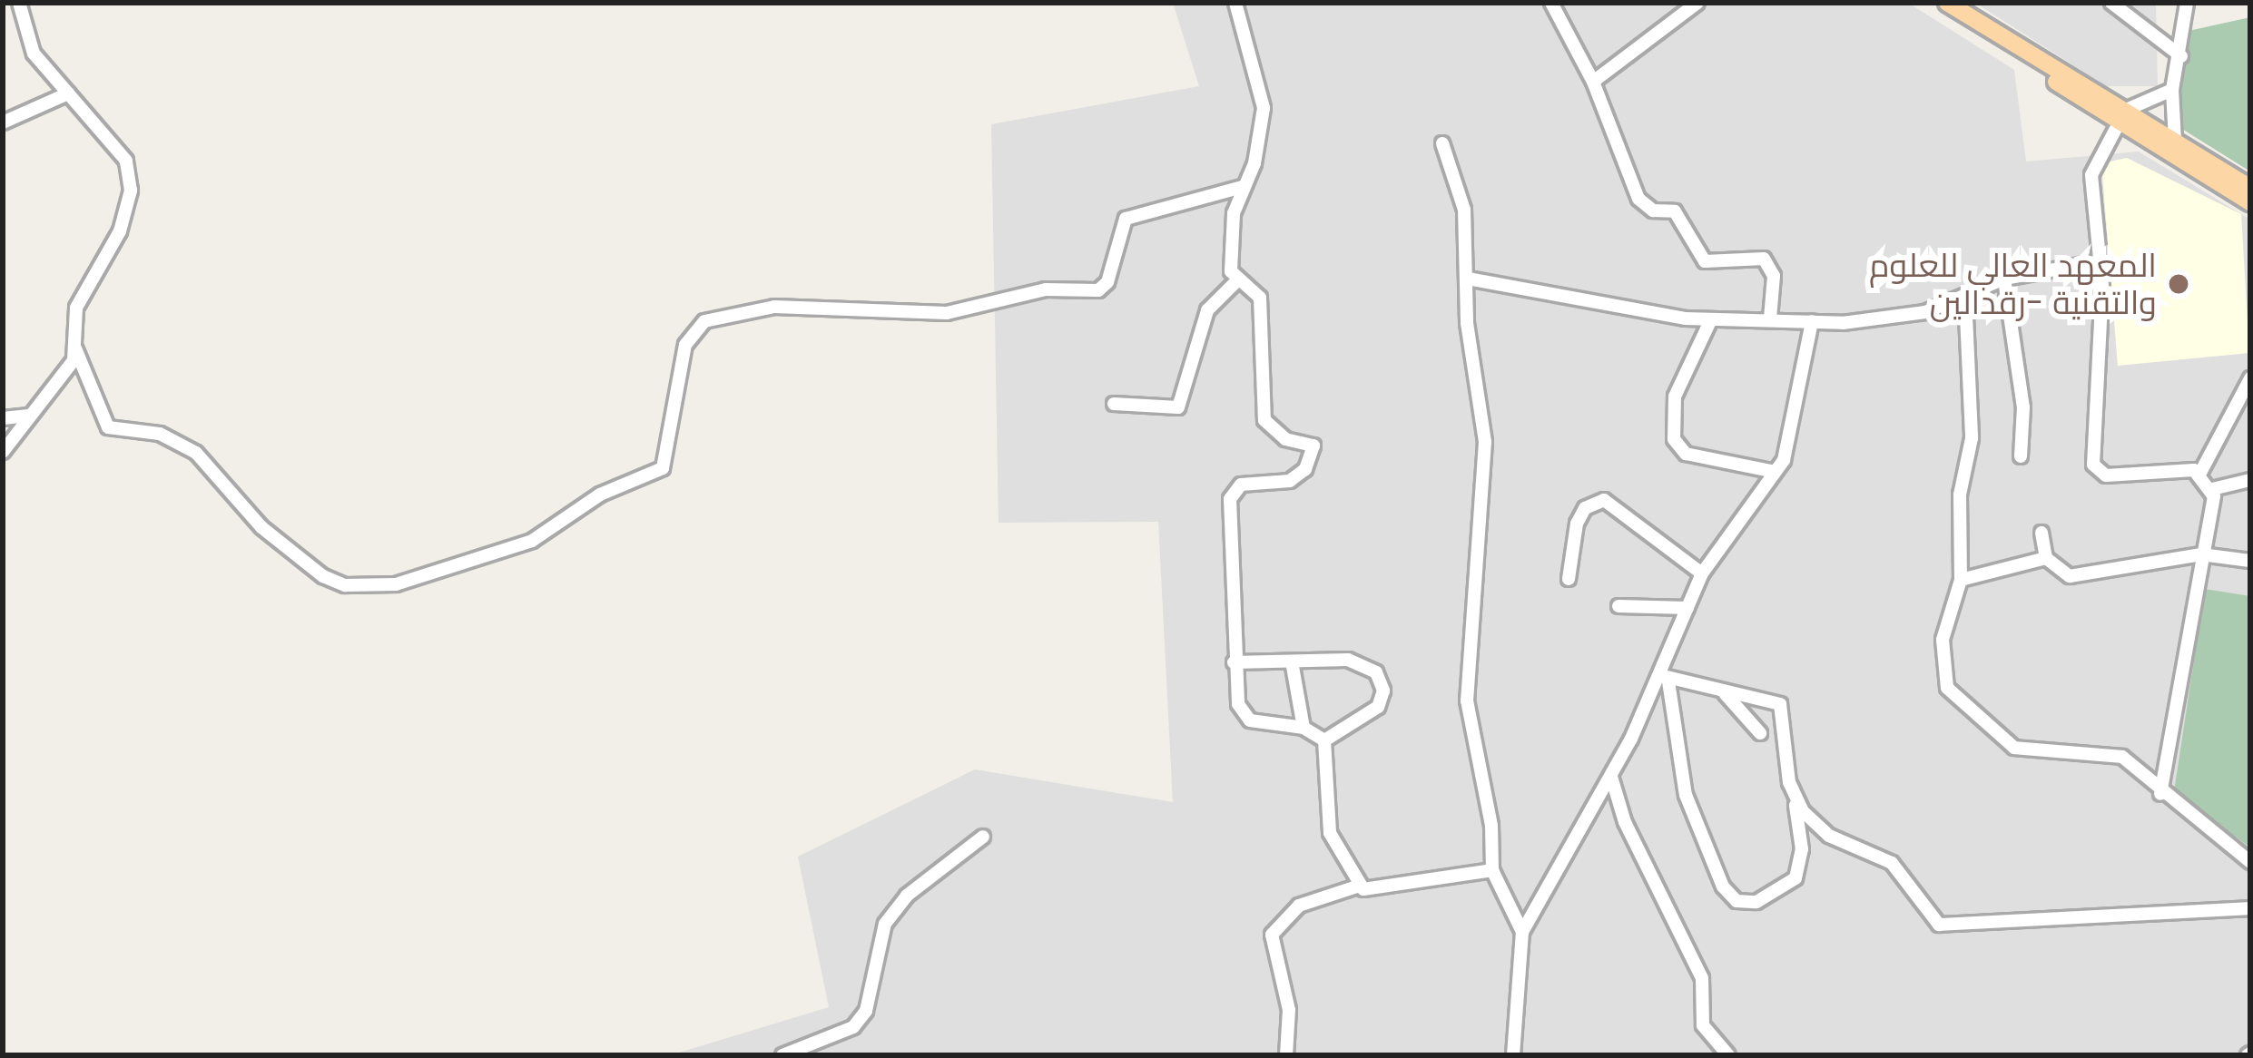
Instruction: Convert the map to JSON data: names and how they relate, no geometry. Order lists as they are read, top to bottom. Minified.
{"places":["المعهد العالي للعلوم والتقنية -رقدالين"]}
